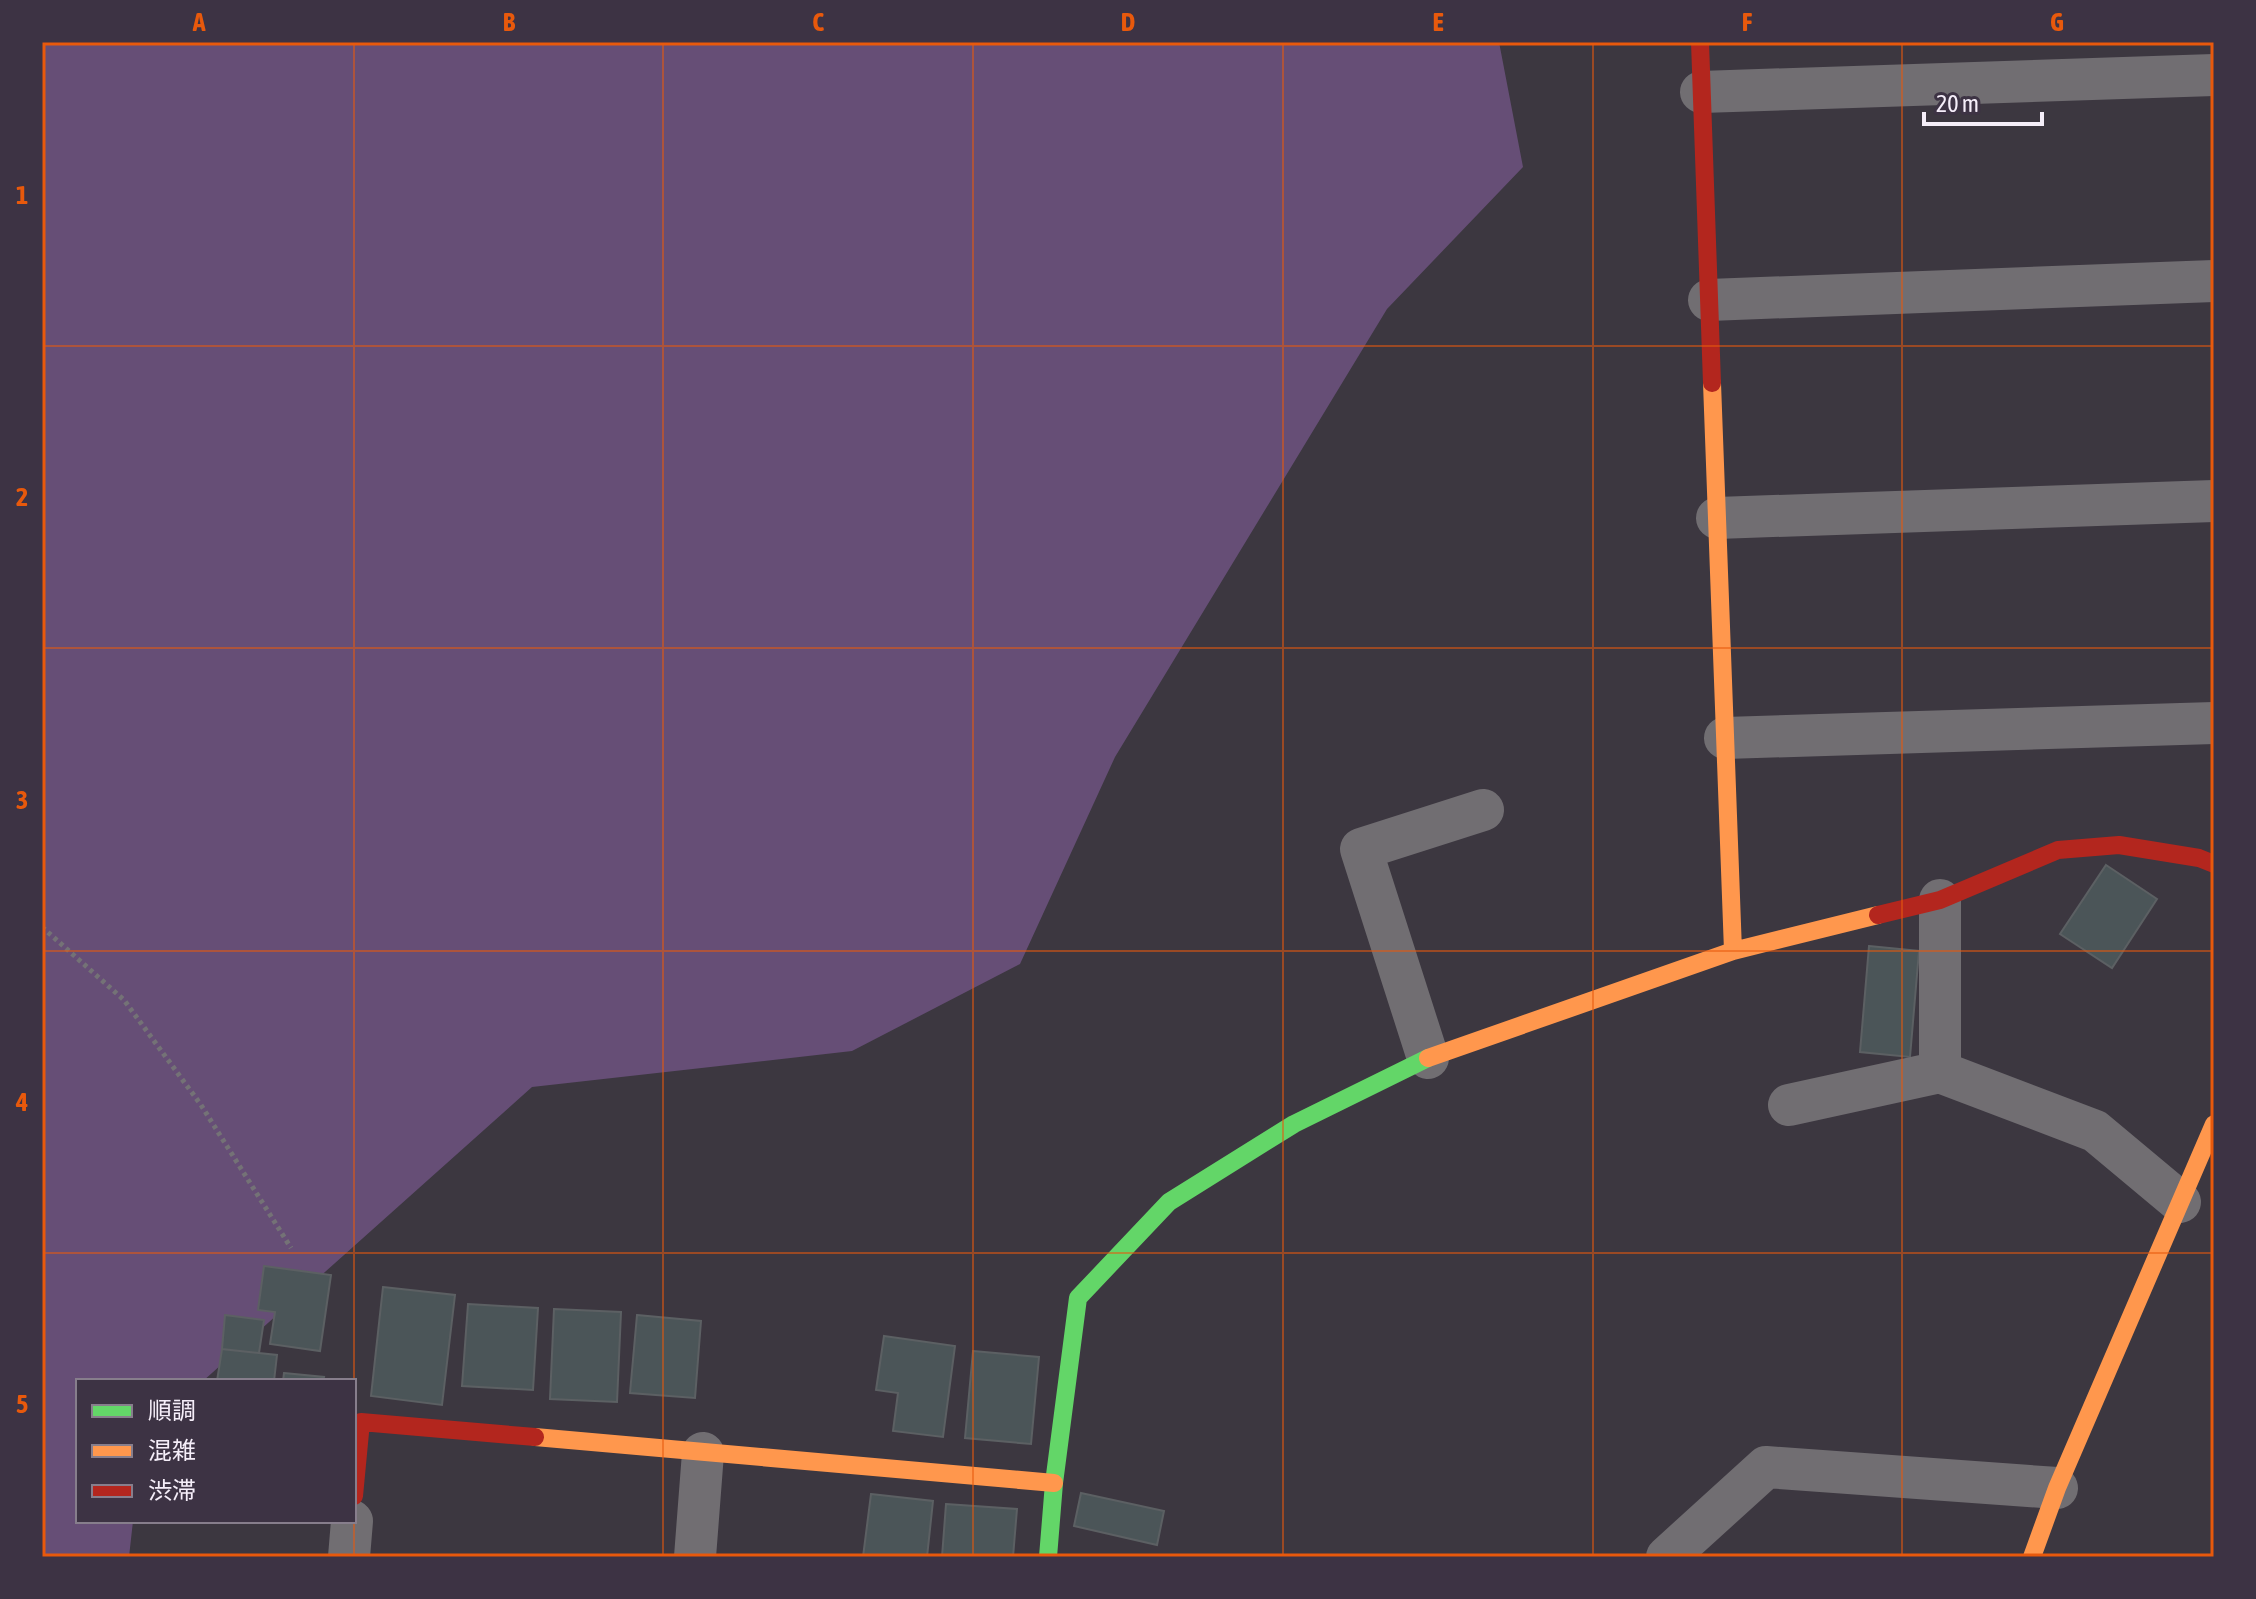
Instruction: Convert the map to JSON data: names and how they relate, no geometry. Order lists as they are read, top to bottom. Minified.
{"legend":["順調","混雑","渋滞"],"scale_bar":"20 m","grid":{"columns":["A","B","C","D","E","F","G"],"rows":["1","2","3","4","5"]}}
